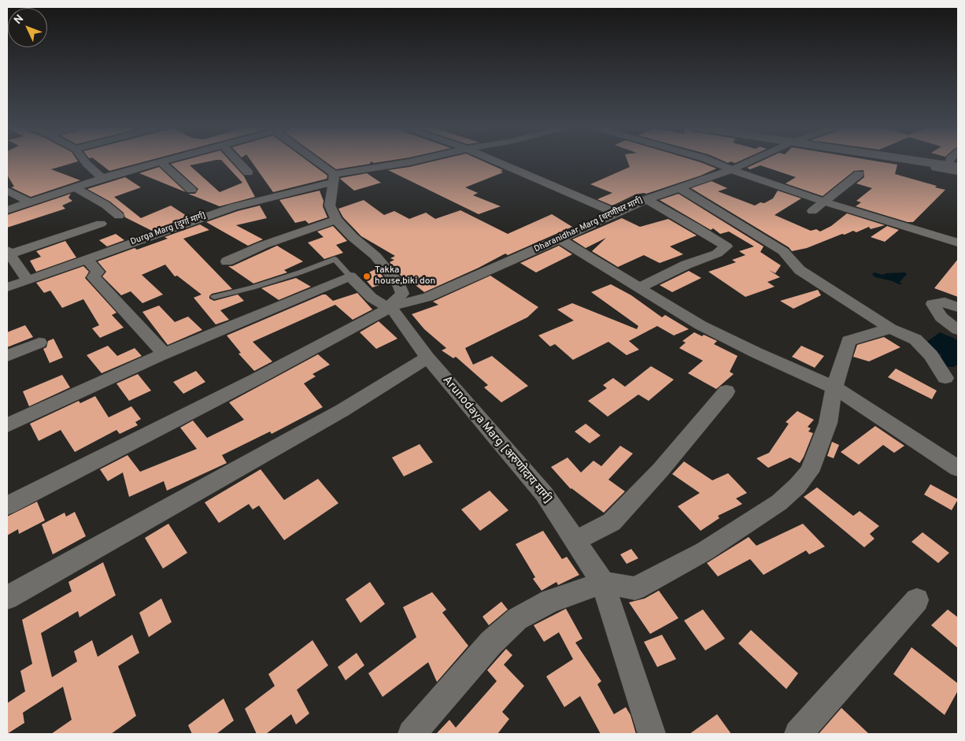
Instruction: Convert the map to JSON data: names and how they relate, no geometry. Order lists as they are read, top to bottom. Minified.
{"streets":{"street":["Dharanidhar Marg [धरणीधर मार्ग]","Durga Marg [दुर्गा मार्ग]","Arunodaya Marg [अरुणोदा‍य मार्ग]"]},"crossings":[["Dharanidhar Marg [धरणीधर मार्ग]","Arunodaya Marg [अरुणोदा‍य मार्ग]"]],"places":["Takka house,biki don"],"north":"top left"}
